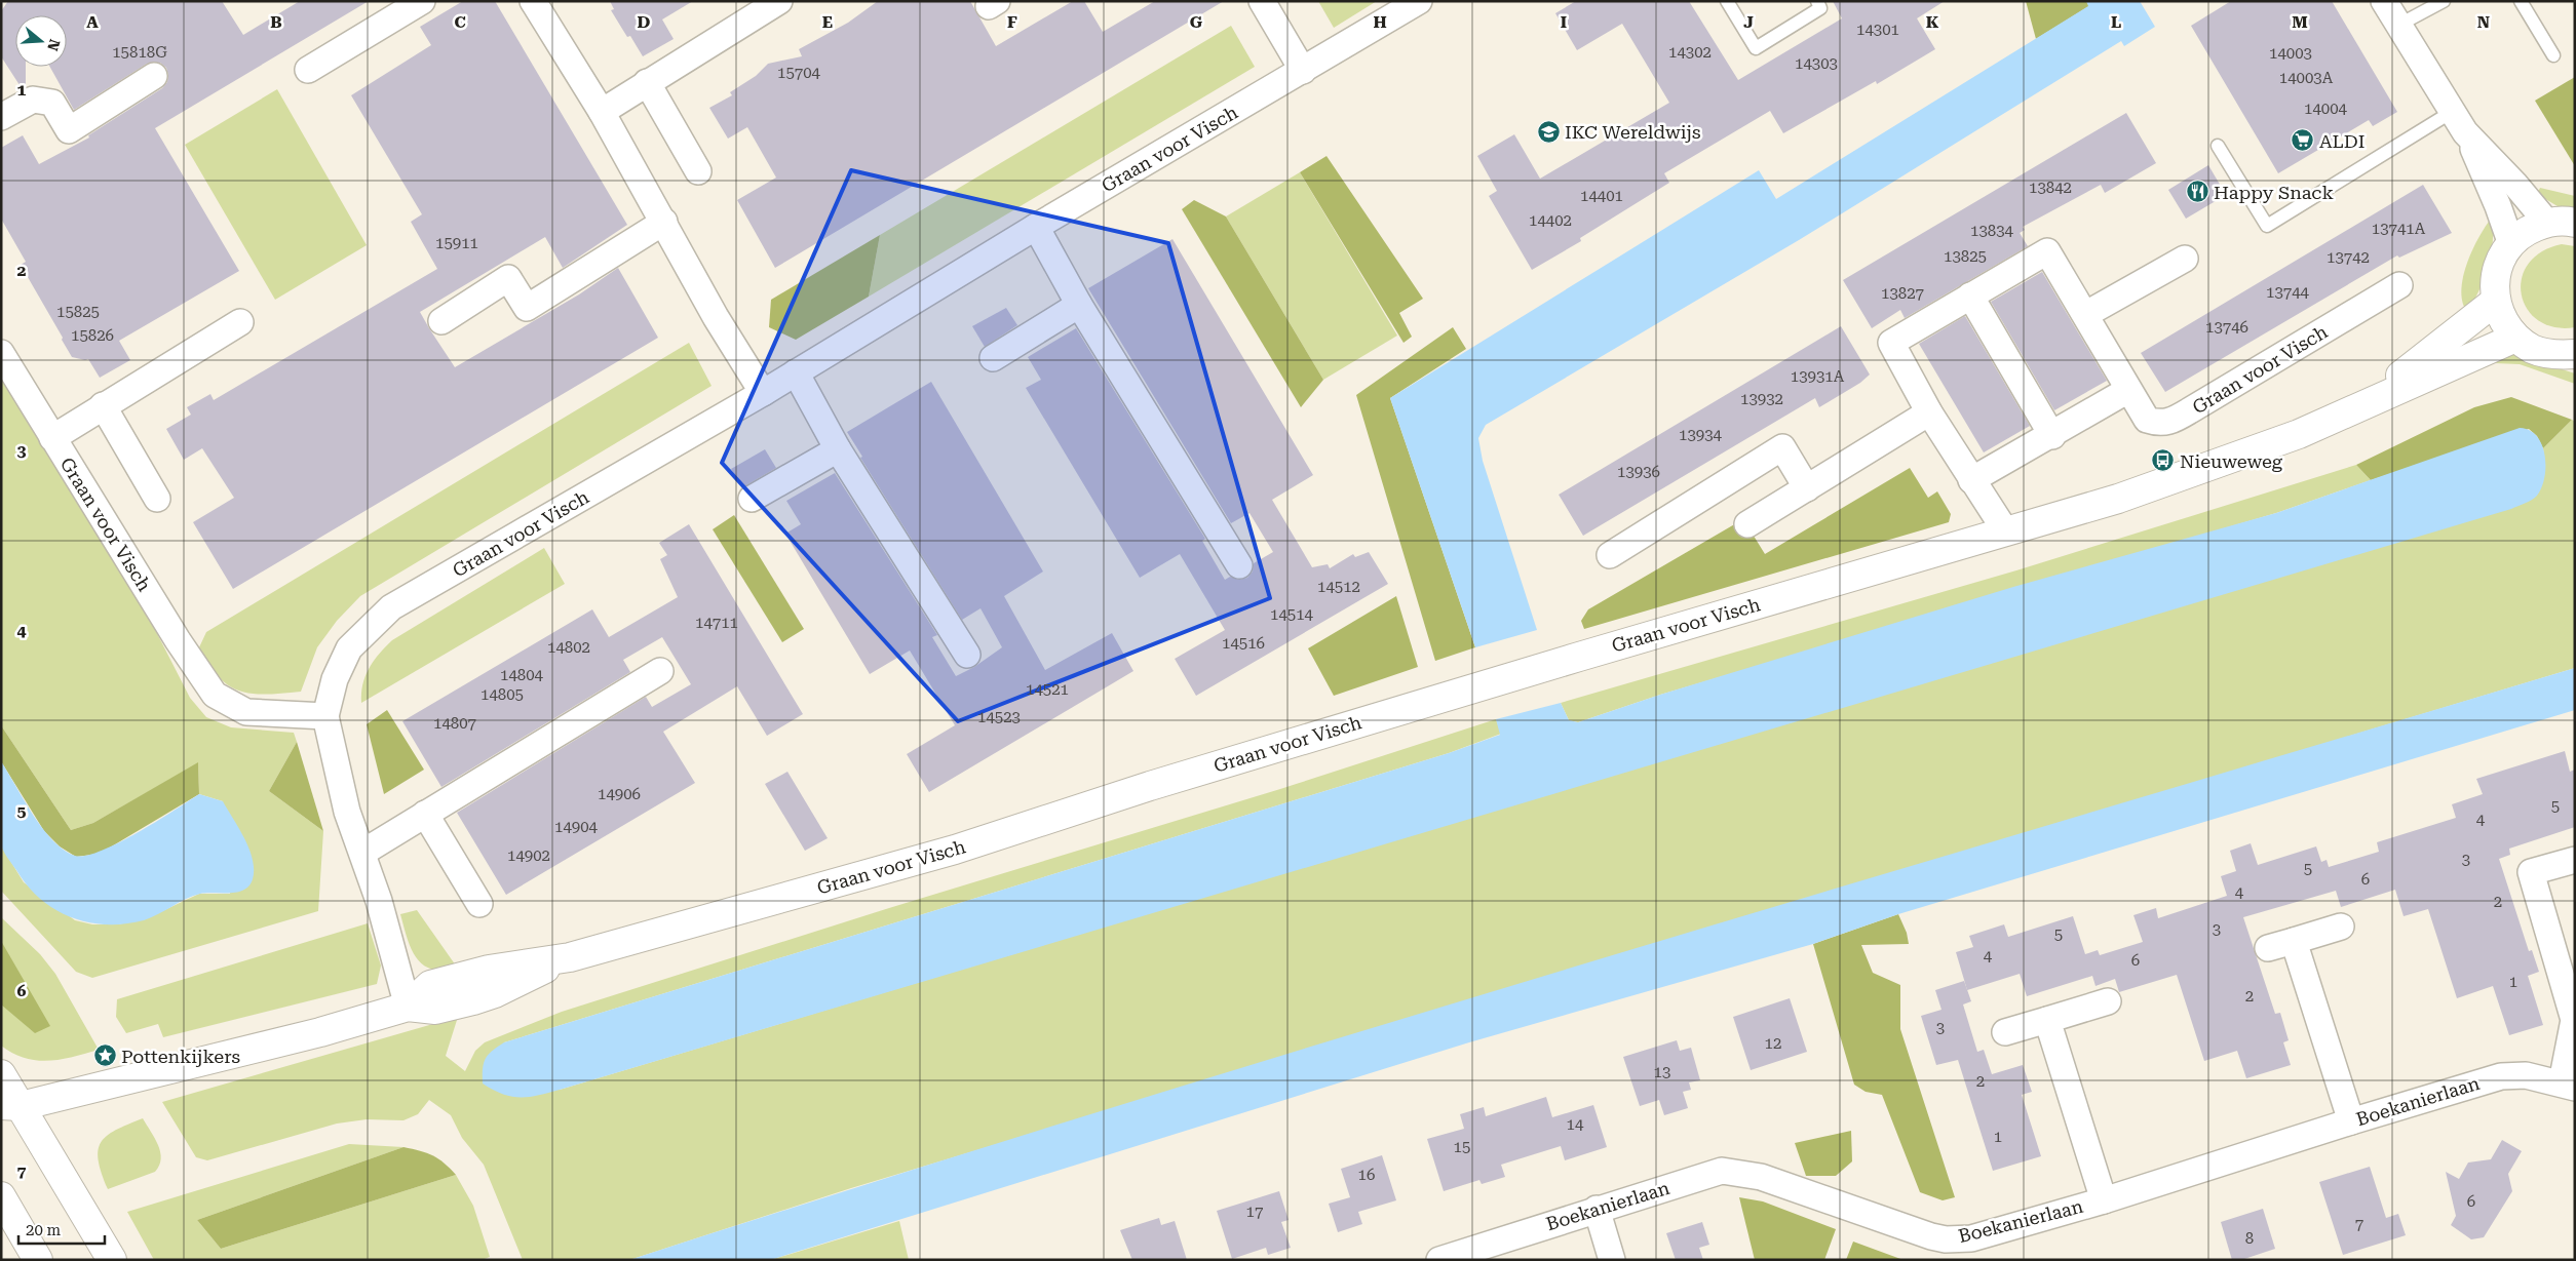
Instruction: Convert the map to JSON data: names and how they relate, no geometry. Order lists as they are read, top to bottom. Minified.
{"streets":{"street":["Graan voor Visch","Boekanierlaan"]},"places":{"school or university":["IKC Wereldwijs"],"supermarket":["ALDI"],"restaurant":["Happy Snack"],"bus stop":["Nieuweweg"],"place":["Pottenkijkers"]},"house_numbers":["14301","15818G","14302","14003","14303","15704","14003A","14004","13842","14401","14402","13741A","13834","15911","13825","13742","13744","13827","15825","13746","15826","13931A","13932","13934","13936","14512","14514","14711","14516","14802","14804","14521","14805","14523","14807","14906","5","4","14904","14902","3","5","6","4","2","3","5","4","6","1","2","3","12","13","2","14","1","15","16","6","17","7","8"],"scale_bar":"20 m","north":"right","grid":{"columns":["A","B","C","D","E","F","G","H","I","J","K","L","M","N"],"rows":["1","2","3","4","5","6","7"]}}
